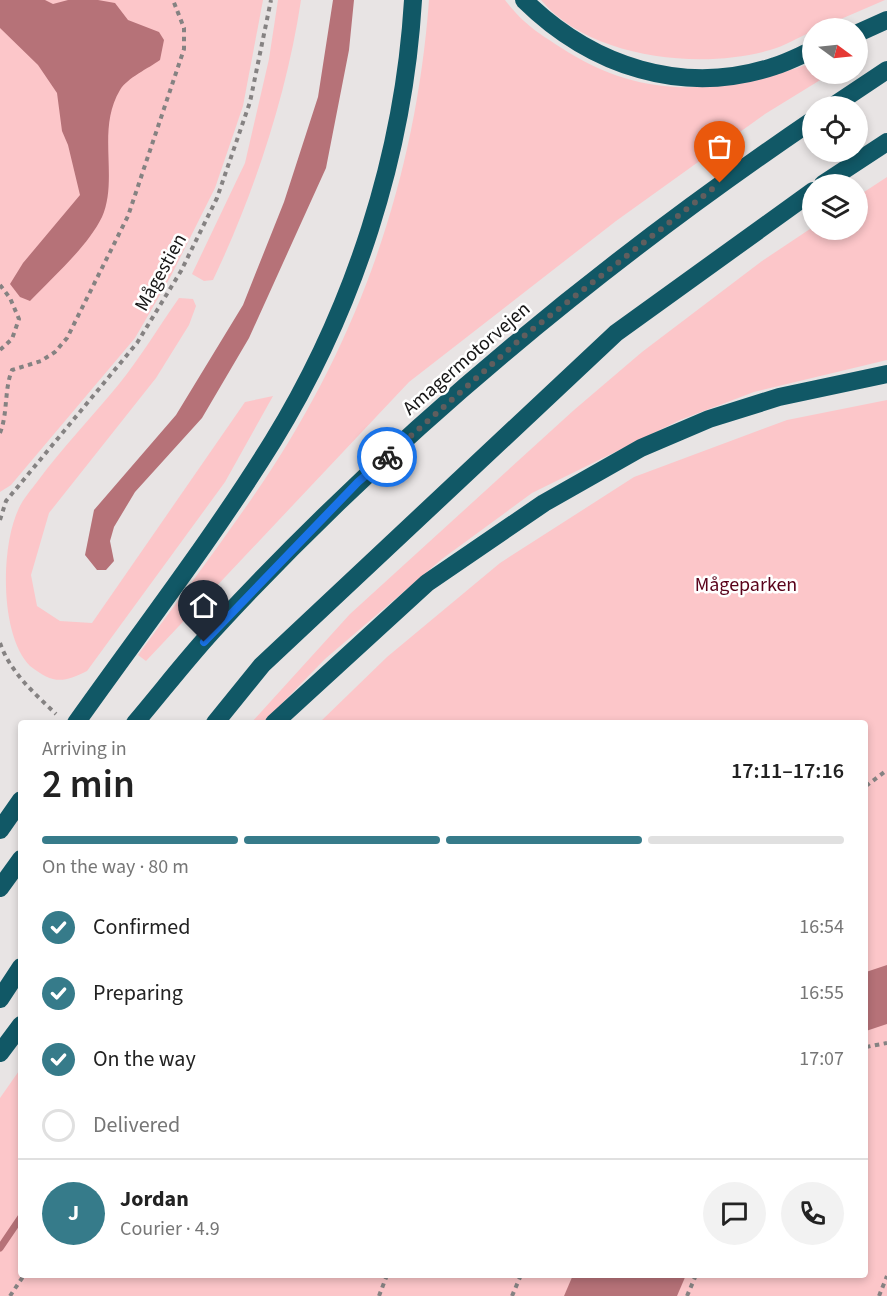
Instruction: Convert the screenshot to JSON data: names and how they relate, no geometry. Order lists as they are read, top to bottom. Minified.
{"streets":{"highway":["Amagermotorvejen"],"path":["Mågestien"]},"parks":["Mågeparken"],"north":"right","page":{"heading":["2 min","Arriving in","17:11–17:16"],"panel":["Jordan","Courier · 4.9"],"bar":"On the way · 80 m","list":[["Confirmed","16:54"],["Preparing","16:55"],["On the way","17:07"],"Delivered"],"round":"J"}}
